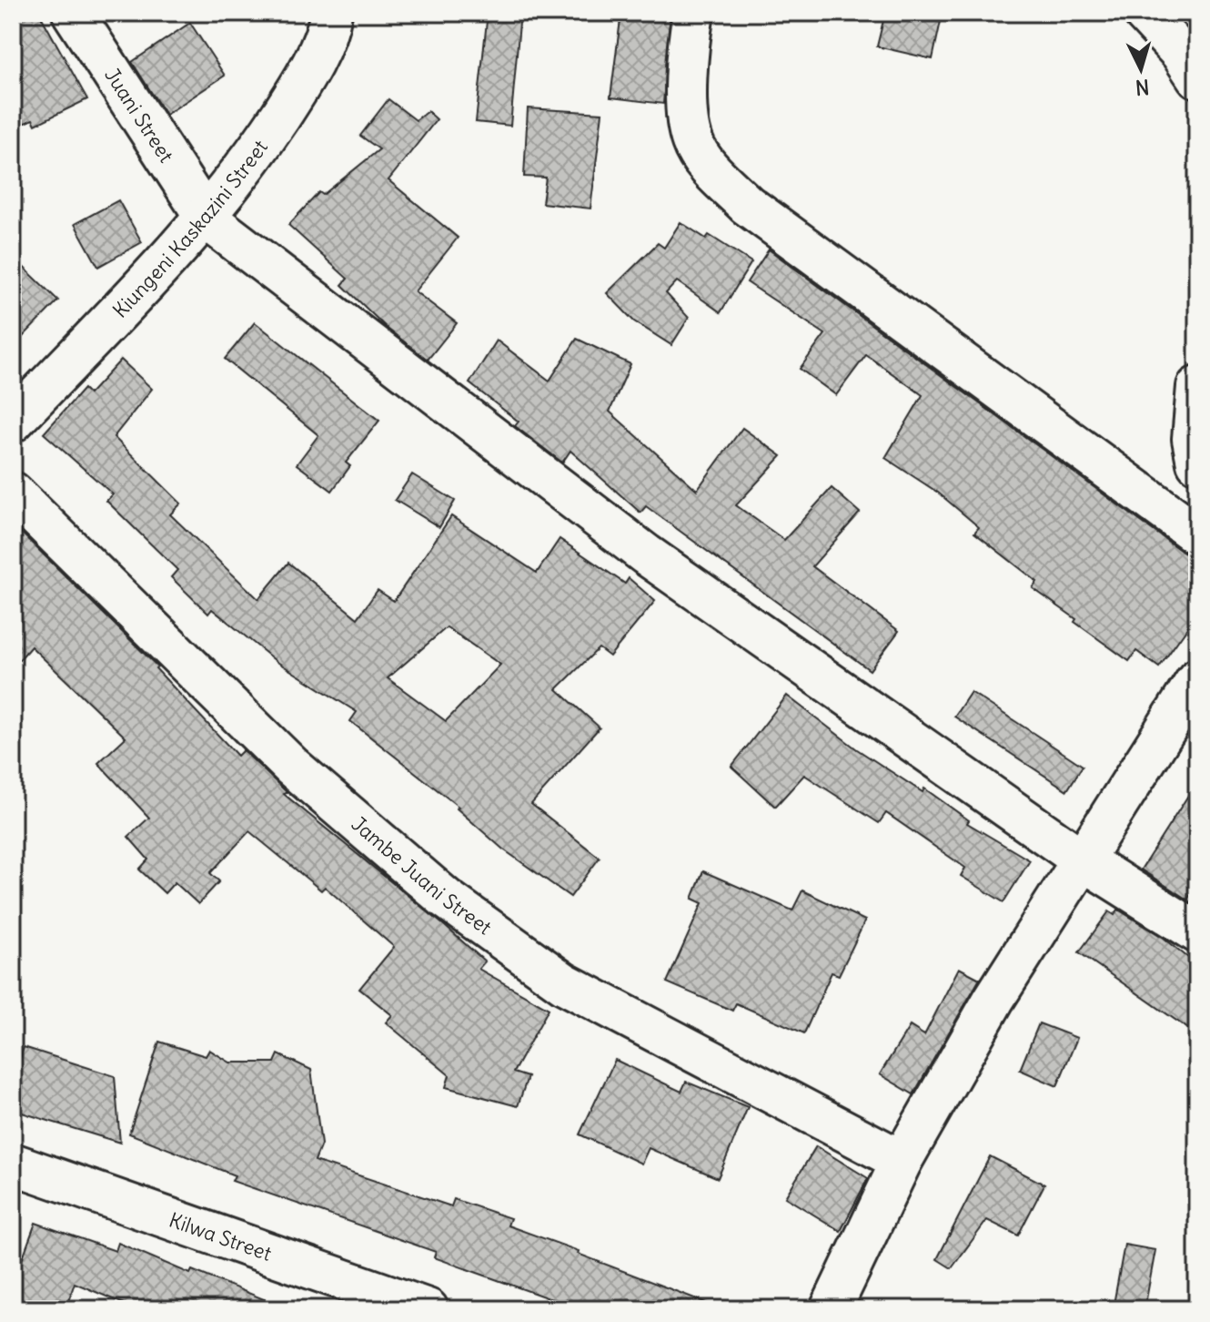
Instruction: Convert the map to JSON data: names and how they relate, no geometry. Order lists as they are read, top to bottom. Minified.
{"streets":{"street":["Juani Street","Kiungeni Kaskazini Street","Jambe Juani Street","Kilwa Street"]},"crossings":[["Juani Street","Kiungeni Kaskazini Street"]],"north":"bottom"}
